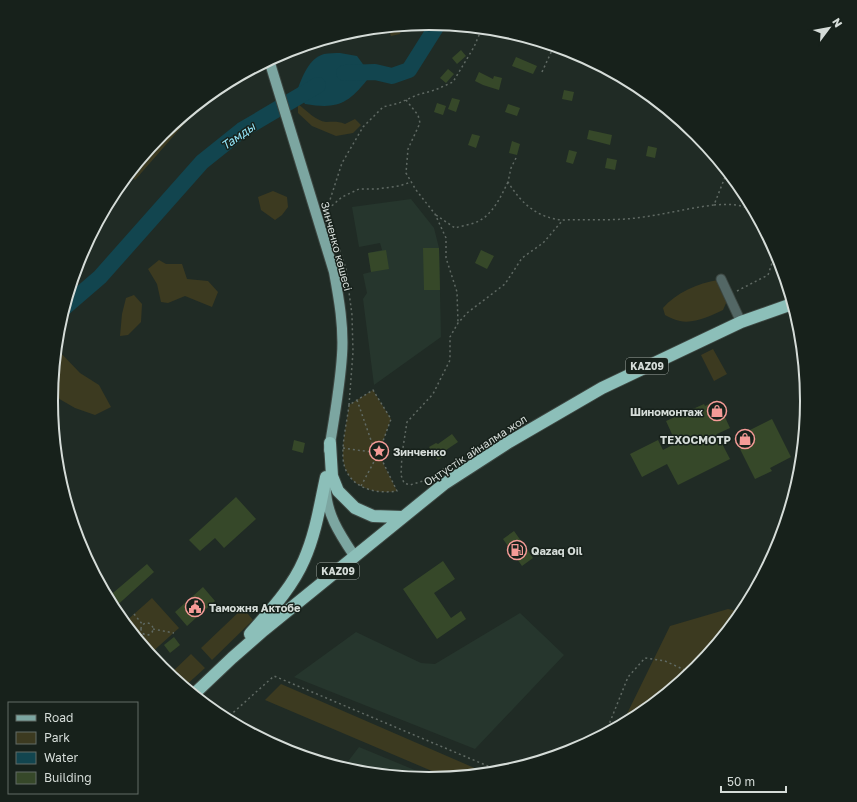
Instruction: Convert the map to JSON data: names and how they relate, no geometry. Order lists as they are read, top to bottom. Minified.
{"streets":{"highway":["KAZ09","Оңтүстік айналма жол"],"main road":["Зинченко көшесі"]},"crossings":[["Зинченко көшесі","Оңтүстік айналма жол"]],"water":["Тамды"],"places":{"shop":["Шиномонтаж","ТЕХОСМОТР"],"place":["Зинченко"],"fuel station":["Qazaq Oil"],"public building":["Таможня Актобе"]},"legend":["Road","Park","Water","Building"],"scale_bar":"50 m","north":"top right"}
